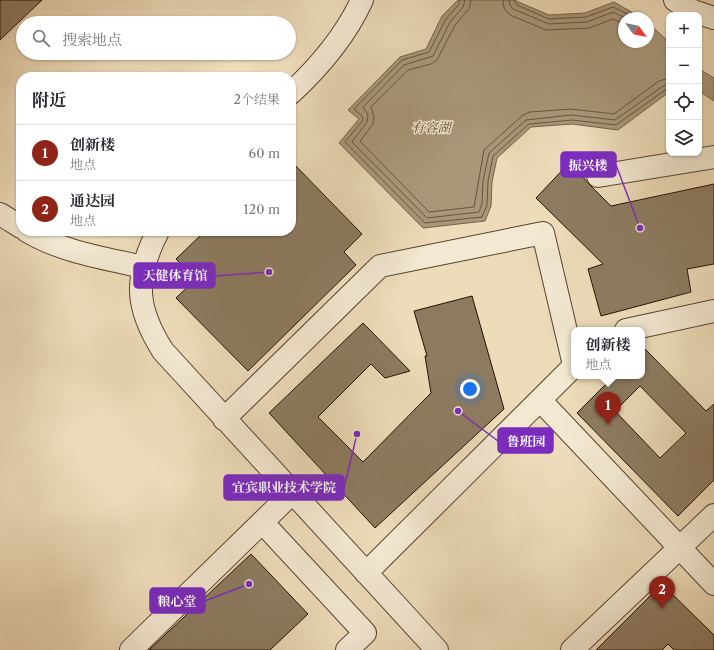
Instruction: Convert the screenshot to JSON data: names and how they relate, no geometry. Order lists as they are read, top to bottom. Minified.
{"water":["有容湖"],"places":["振兴楼","天健体育馆","鲁班园","宜宾职业技术学院","粮心堂"],"north":"bottom right","page":{"map_buttons":["+","−"],"search":"搜索地点","heading":["附近","2个结果"],"list":[{"mark":"1","name":"创新楼","note":"地点","value":"60 m"},{"mark":"2","name":"通达园","note":"地点","value":"120 m"}],"popup":["创新楼","地点"],"pins":["1","2"]}}
